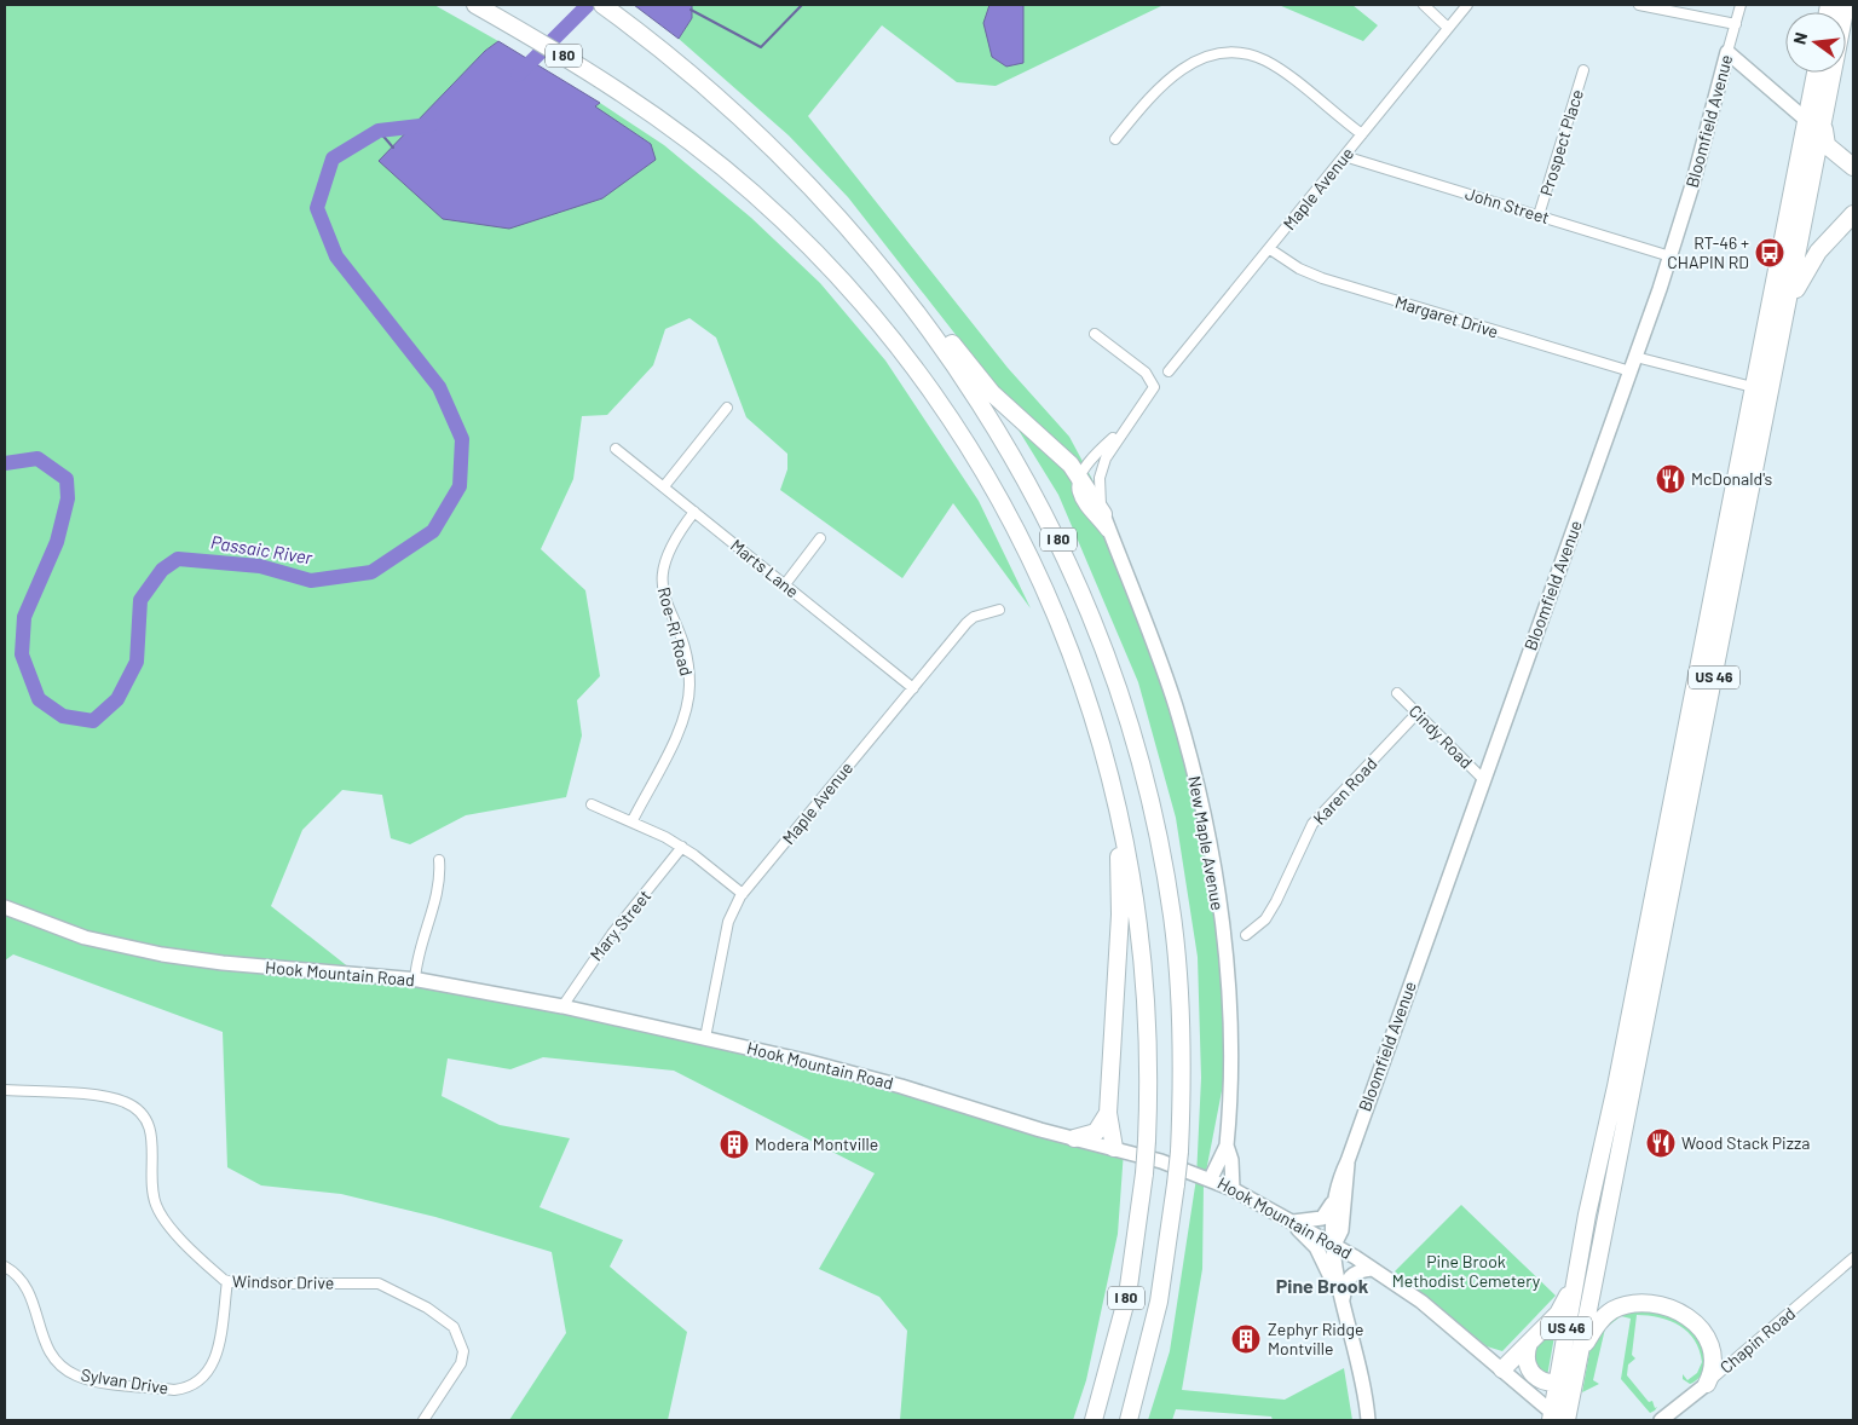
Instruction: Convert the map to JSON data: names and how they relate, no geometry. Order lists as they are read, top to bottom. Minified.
{"streets":{"highway":["I 80","US 46"],"street":["Bloomfield Avenue","Prospect Place","Maple Avenue","John Street","Margaret Drive","Marts Lane","Roe-Ri Road","Cindy Road","Karen Road","New Maple Avenue","Mary Street","Hook Mountain Road","Windsor Drive","Chapin Road","Sylvan Drive"]},"crossings":[["Bloomfield Avenue","John Street"],["Bloomfield Avenue","Margaret Drive"],["Bloomfield Avenue","Cindy Road"],["Bloomfield Avenue","Hook Mountain Road"],["Prospect Place","John Street"],["Maple Avenue","John Street"],["Maple Avenue","Margaret Drive"],["Maple Avenue","Marts Lane"],["Maple Avenue","Hook Mountain Road"],["Marts Lane","Roe-Ri Road"],["US 46","Hook Mountain Road"],["Cindy Road","Karen Road"],["New Maple Avenue","Hook Mountain Road"],["Mary Street","Hook Mountain Road"],["Windsor Drive","Sylvan Drive"]],"districts":["Pine Brook"],"water":["Passaic River"],"parks":["Pine Brook Methodist Cemetery"],"places":{"bus stop":["RT-46 + CHAPIN RD"],"restaurant":["McDonald's","Wood Stack Pizza"],"building":["Modera Montville","Zephyr Ridge Montville"]},"north":"left"}
